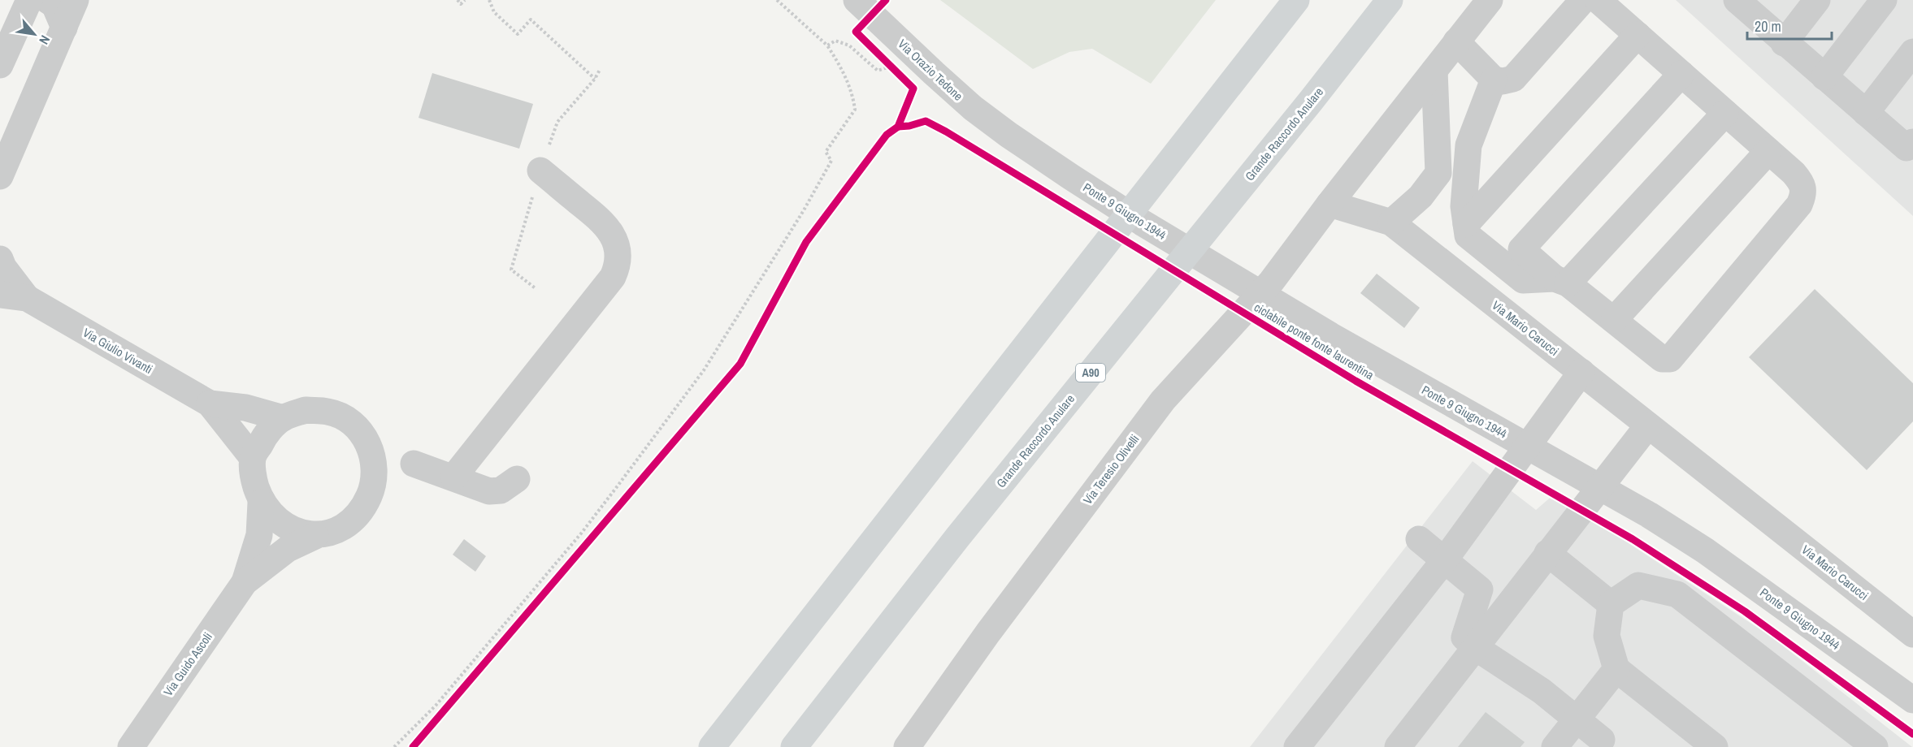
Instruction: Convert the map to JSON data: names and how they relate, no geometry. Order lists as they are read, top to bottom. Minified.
{"streets":{"highway":["Grande Raccordo Anulare","A90"],"street":["Via Orazio Tedone","Ponte 9 Giugno 1944","Via Mario Carucci","Via Giulio Vivanti","Via Teresio Olivelli","Via Guido Ascoli"],"cycle path":["ciclabile ponte fonte laurentina"]},"crossings":[["Via Orazio Tedone","Ponte 9 Giugno 1944"],["Via Mario Carucci","Via Teresio Olivelli"],["Via Giulio Vivanti","Via Guido Ascoli"]],"scale_bar":"20 m","north":"bottom right"}
